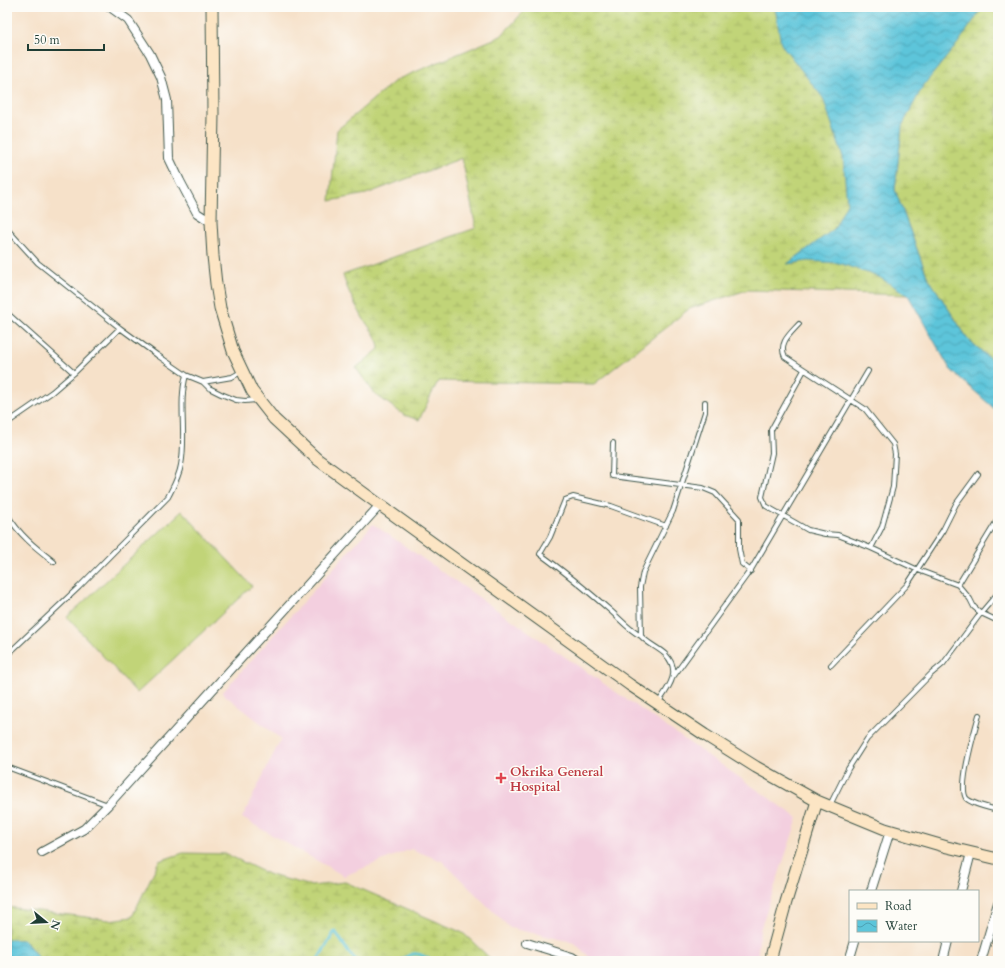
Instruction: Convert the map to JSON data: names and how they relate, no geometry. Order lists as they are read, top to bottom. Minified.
{"places":{"health":["Okrika General Hospital"]},"legend":["Road","Water"],"scale_bar":"50 m","north":"right"}
